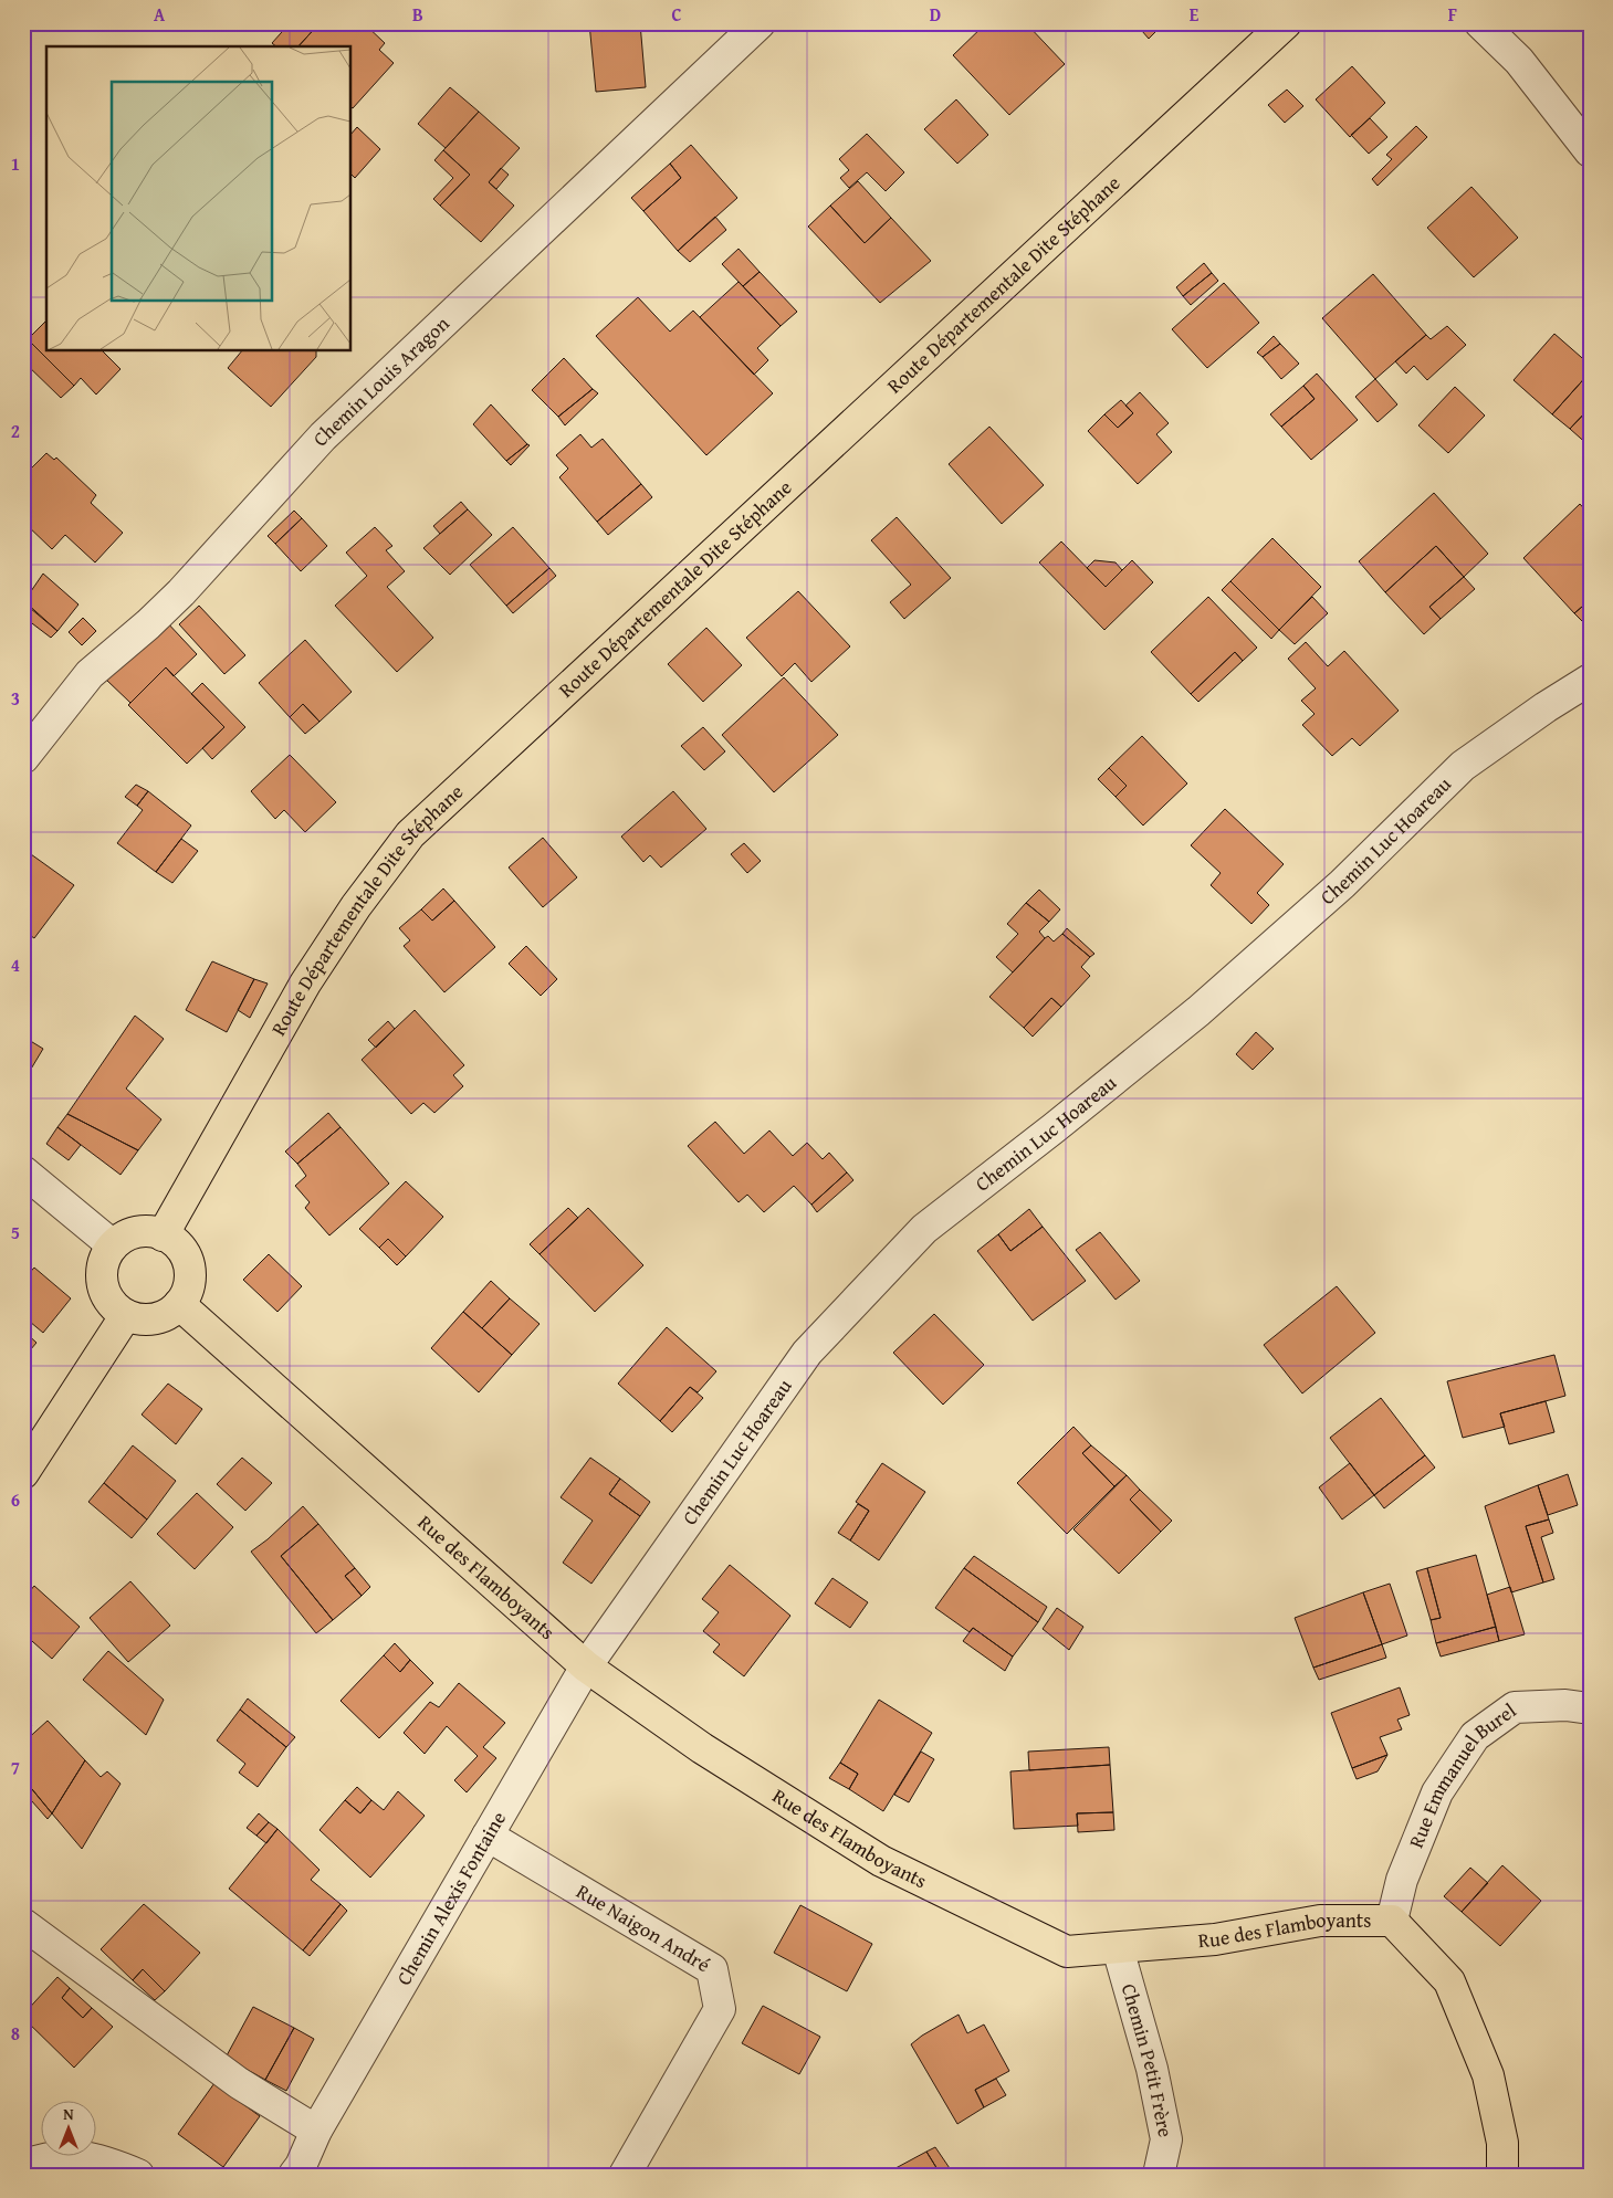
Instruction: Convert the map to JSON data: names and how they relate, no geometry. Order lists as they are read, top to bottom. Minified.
{"streets":{"main road":["Route Départementale Dite Stéphane","Rue des Flamboyants"],"street":["Chemin Louis Aragon","Chemin Luc Hoareau","Rue Emmanuel Burel","Chemin Alexis Fontaine","Rue Naigon André","Chemin Petit Frère"]},"crossings":[["Route Départementale Dite Stéphane","Rue des Flamboyants"],["Chemin Luc Hoareau","Rue des Flamboyants"],["Chemin Luc Hoareau","Chemin Alexis Fontaine"],["Rue des Flamboyants","Rue Emmanuel Burel"],["Rue des Flamboyants","Chemin Alexis Fontaine"],["Rue des Flamboyants","Chemin Petit Frère"],["Chemin Alexis Fontaine","Rue Naigon André"]],"north":"top","grid":{"columns":["A","B","C","D","E","F"],"rows":["1","2","3","4","5","6","7","8"]}}
